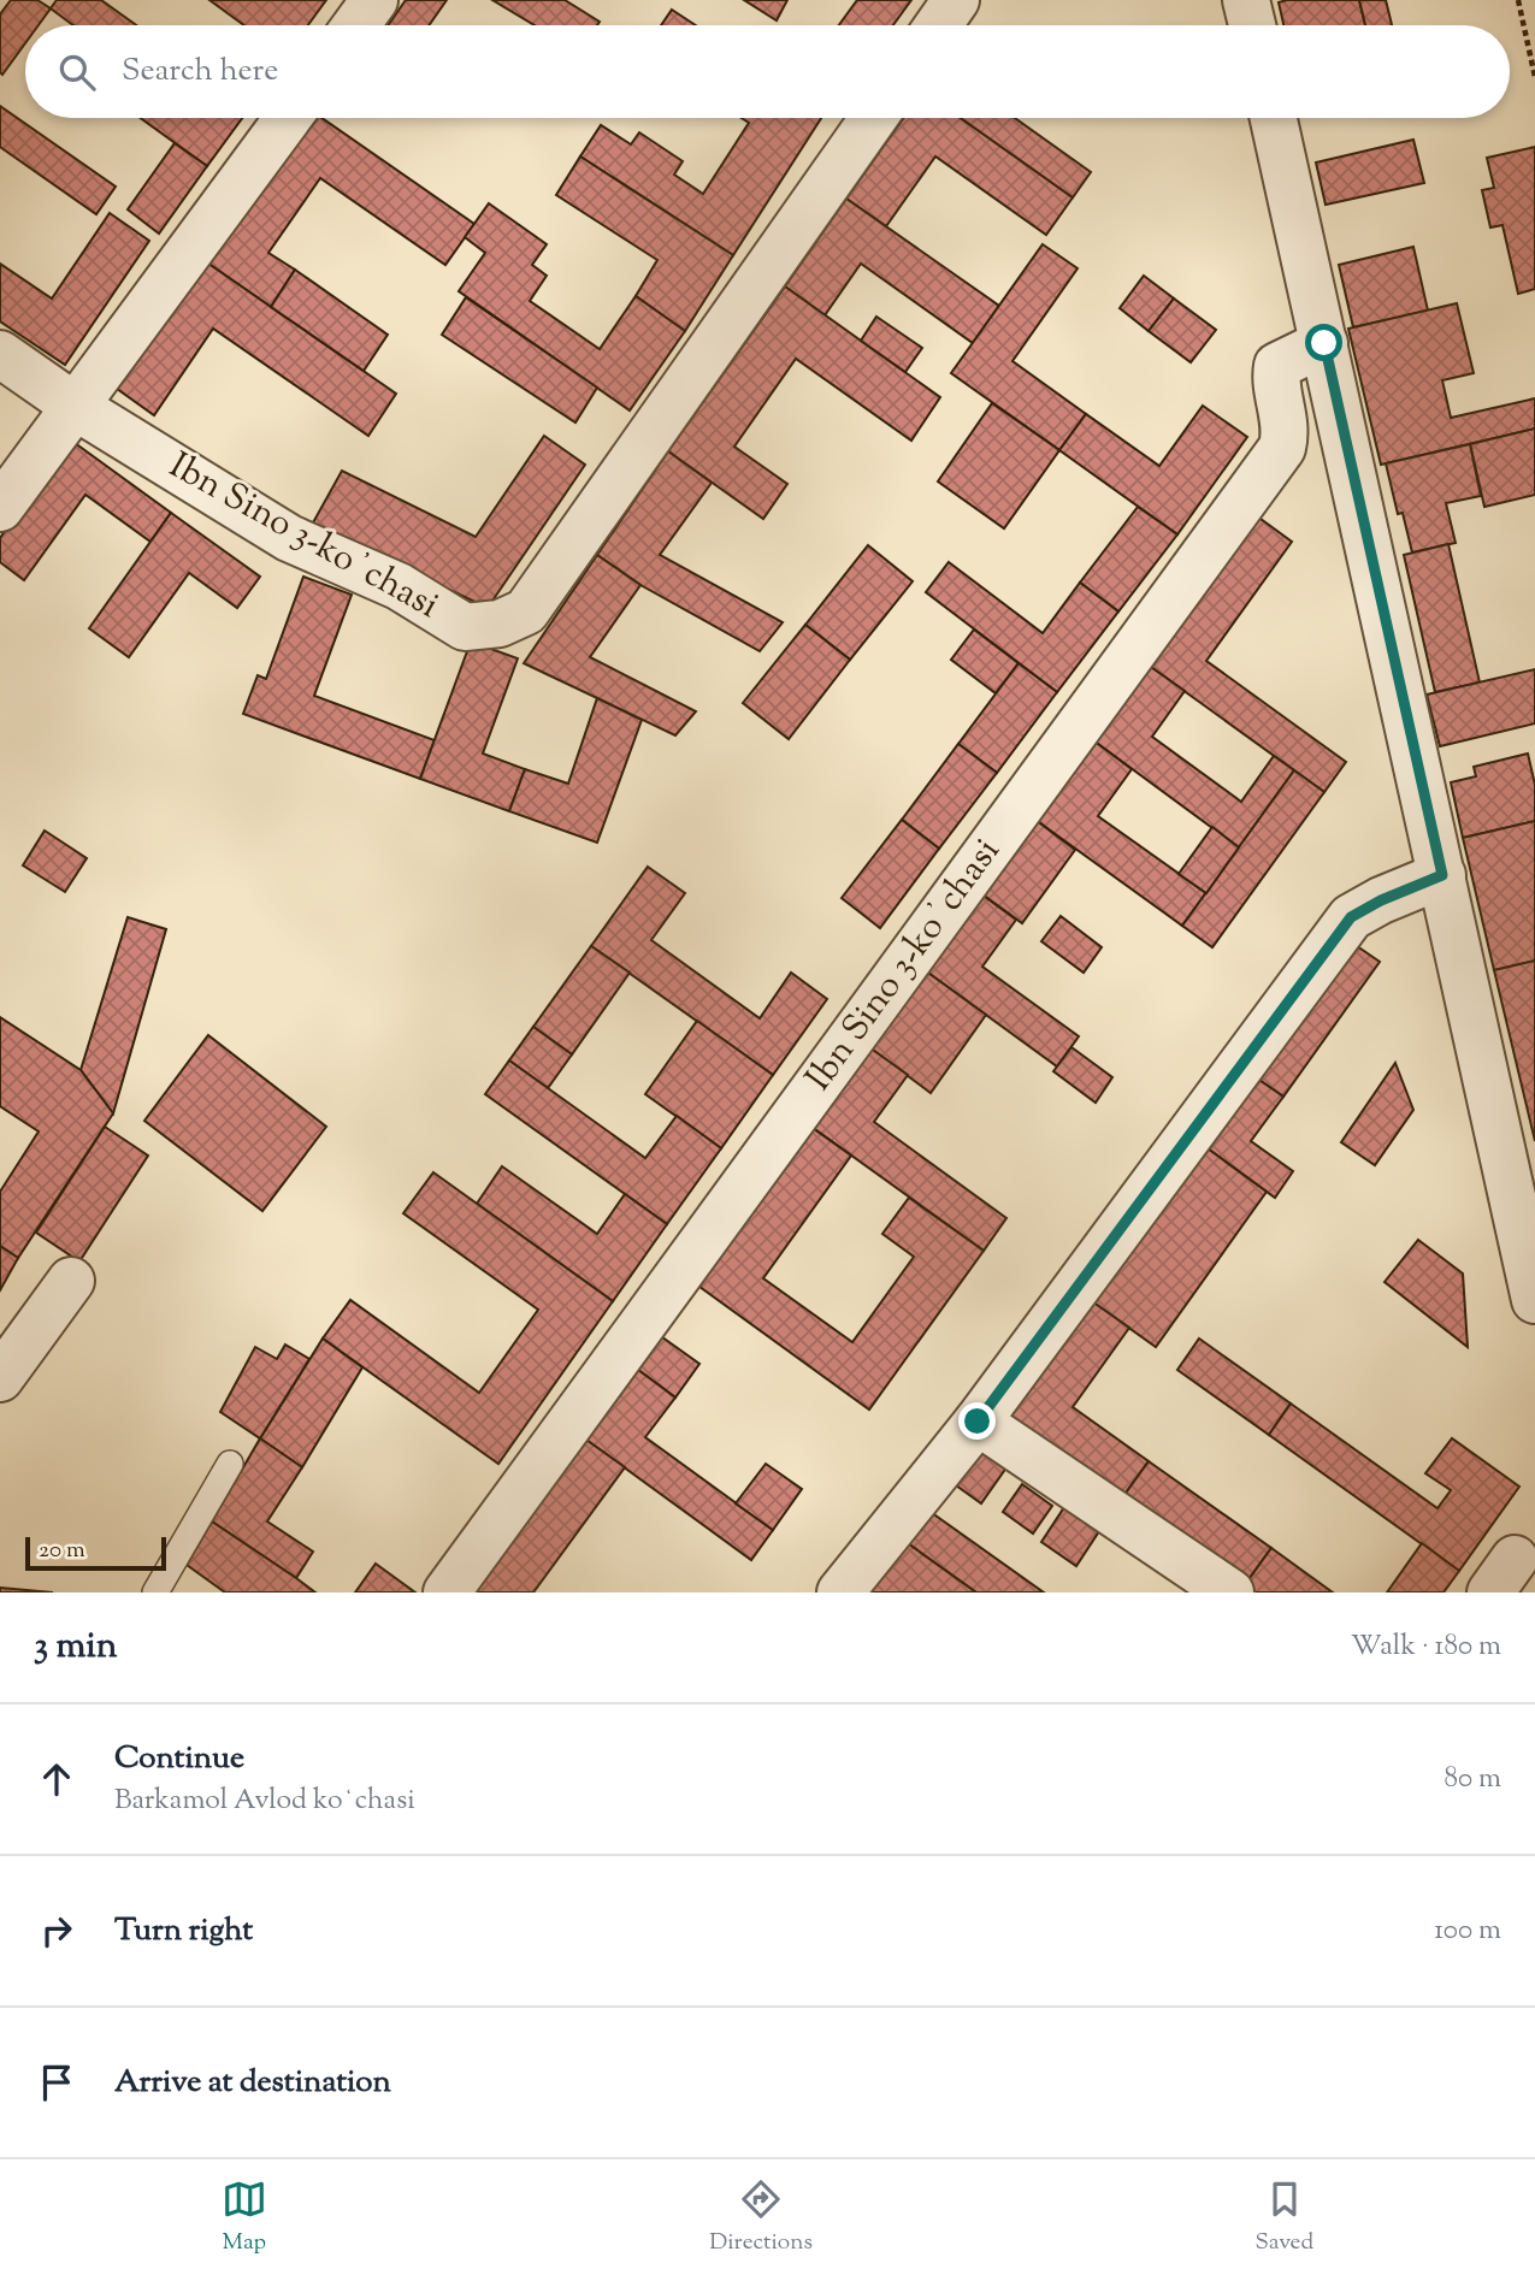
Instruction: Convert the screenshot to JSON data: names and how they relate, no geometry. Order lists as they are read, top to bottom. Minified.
{"streets":{"street":["Ibn Sino 3-koʼchasi"]},"scale_bar":"20 m","page":{"search":"Search here","scale":"20 m","heading":["3 min","Walk · 180 m"],"list":[["Continue","Barkamol Avlod koʻchasi","80 m"],["Turn right","100 m"],"Arrive at destination"],"nav":["Map","Directions","Saved"]}}
